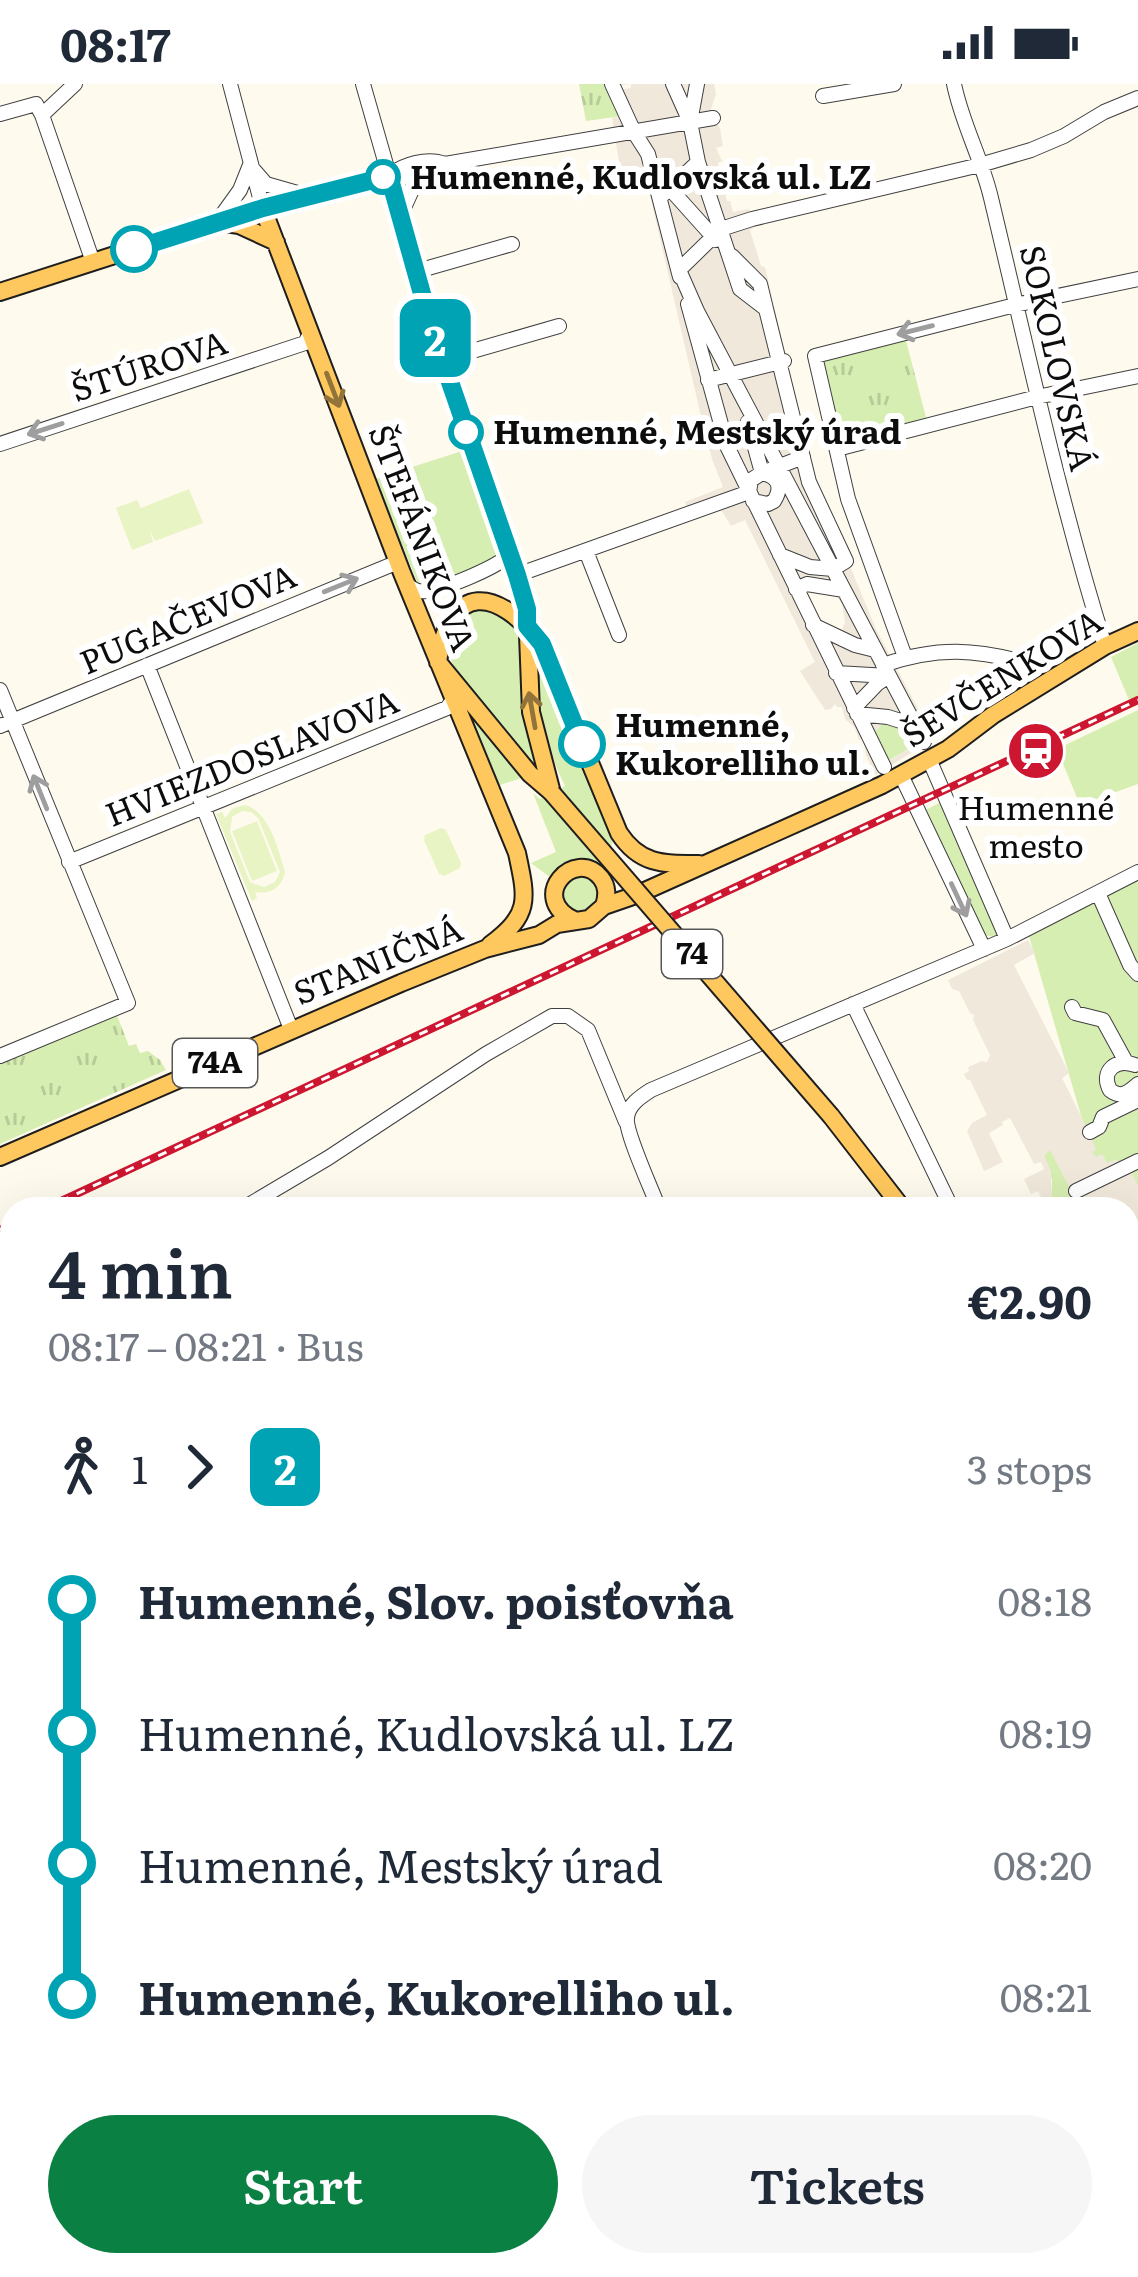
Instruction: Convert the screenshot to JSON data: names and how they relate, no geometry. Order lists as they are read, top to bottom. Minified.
{"streets":{"main road":["ŠTEFÁNIKOVA","ŠEVČENKOVA","74","STANIČNÁ","74A"],"street":["SOKOLOVSKÁ","ŠTÚROVA","PUGAČEVOVA","HVIEZDOSLAVOVA"]},"crossings":[["SOKOLOVSKÁ","ŠEVČENKOVA"],["ŠTÚROVA","ŠTEFÁNIKOVA"],["ŠTEFÁNIKOVA","PUGAČEVOVA"],["ŠTEFÁNIKOVA","HVIEZDOSLAVOVA"],["ŠTEFÁNIKOVA","74"],["ŠTEFÁNIKOVA","74A"],["ŠEVČENKOVA","74A"],["STANIČNÁ","74A"]],"one_way":["ŠTÚROVA","PUGAČEVOVA"],"places":{"other":["Humenné, Kudlovská ul. LZ","Humenné, Mestský úrad","Humenné, Kukorelliho ul."],"station":["Humenné mesto"]},"lines":["bus line 2"],"page":{"status":"08:17","on_map":"2","heading":["4 min","08:17 – 08:21 · Bus","€2.90"],"legs":["1","2","3 stops"],"list":[{"name":"Humenné, Slov. poisťovňa","value":"08:18"},{"name":"Humenné, Kudlovská ul. LZ","value":"08:19"},{"name":"Humenné, Mestský úrad","value":"08:20"},{"name":"Humenné, Kukorelliho ul.","value":"08:21"}],"buttons":["Start","Tickets"]}}
